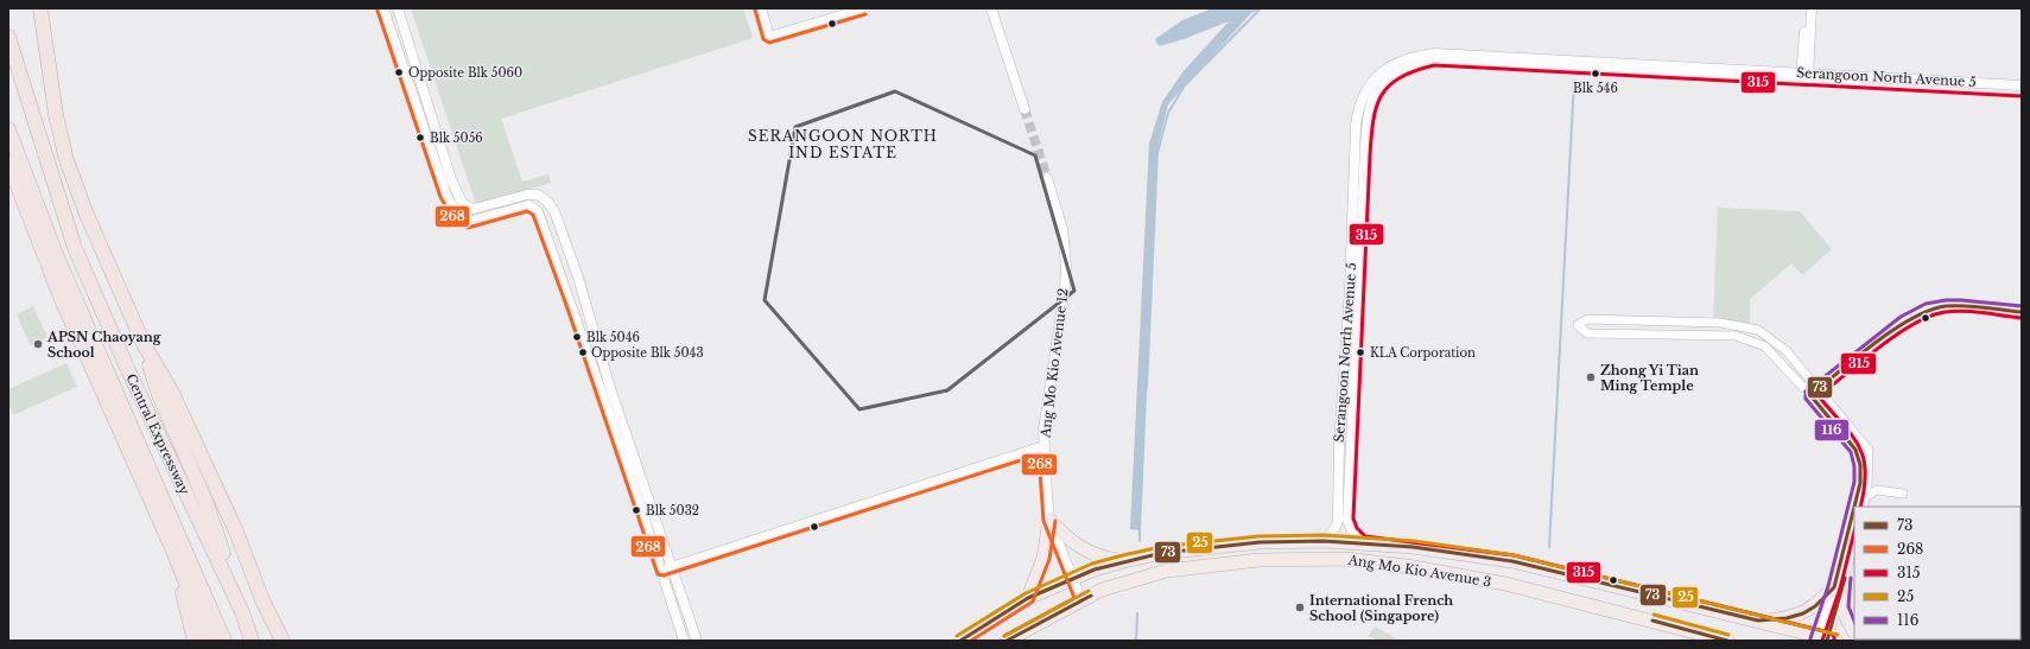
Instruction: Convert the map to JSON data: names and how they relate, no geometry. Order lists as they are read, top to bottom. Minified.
{"streets":{"highway":["Central Expressway","Ang Mo Kio Avenue 3"],"street":["Serangoon North Avenue 5","Ang Mo Kio Avenue 12"]},"crossings":[["Serangoon North Avenue 5","Ang Mo Kio Avenue 3"],["Ang Mo Kio Avenue 12","Ang Mo Kio Avenue 3"]],"districts":["SERANGOON NORTH IND ESTATE"],"places":["Opposite Blk 5060","Blk 546","Blk 5056","Blk 5046","APSN Chaoyang School","Opposite Blk 5043","KLA Corporation","Zhong Yi Tian Ming Temple","Blk 5032","International French School (Singapore)"],"lines":["transit line 268","transit line 315","transit line 116","transit line 73","transit line 25"],"legend":["73","268","315","25","116"]}
